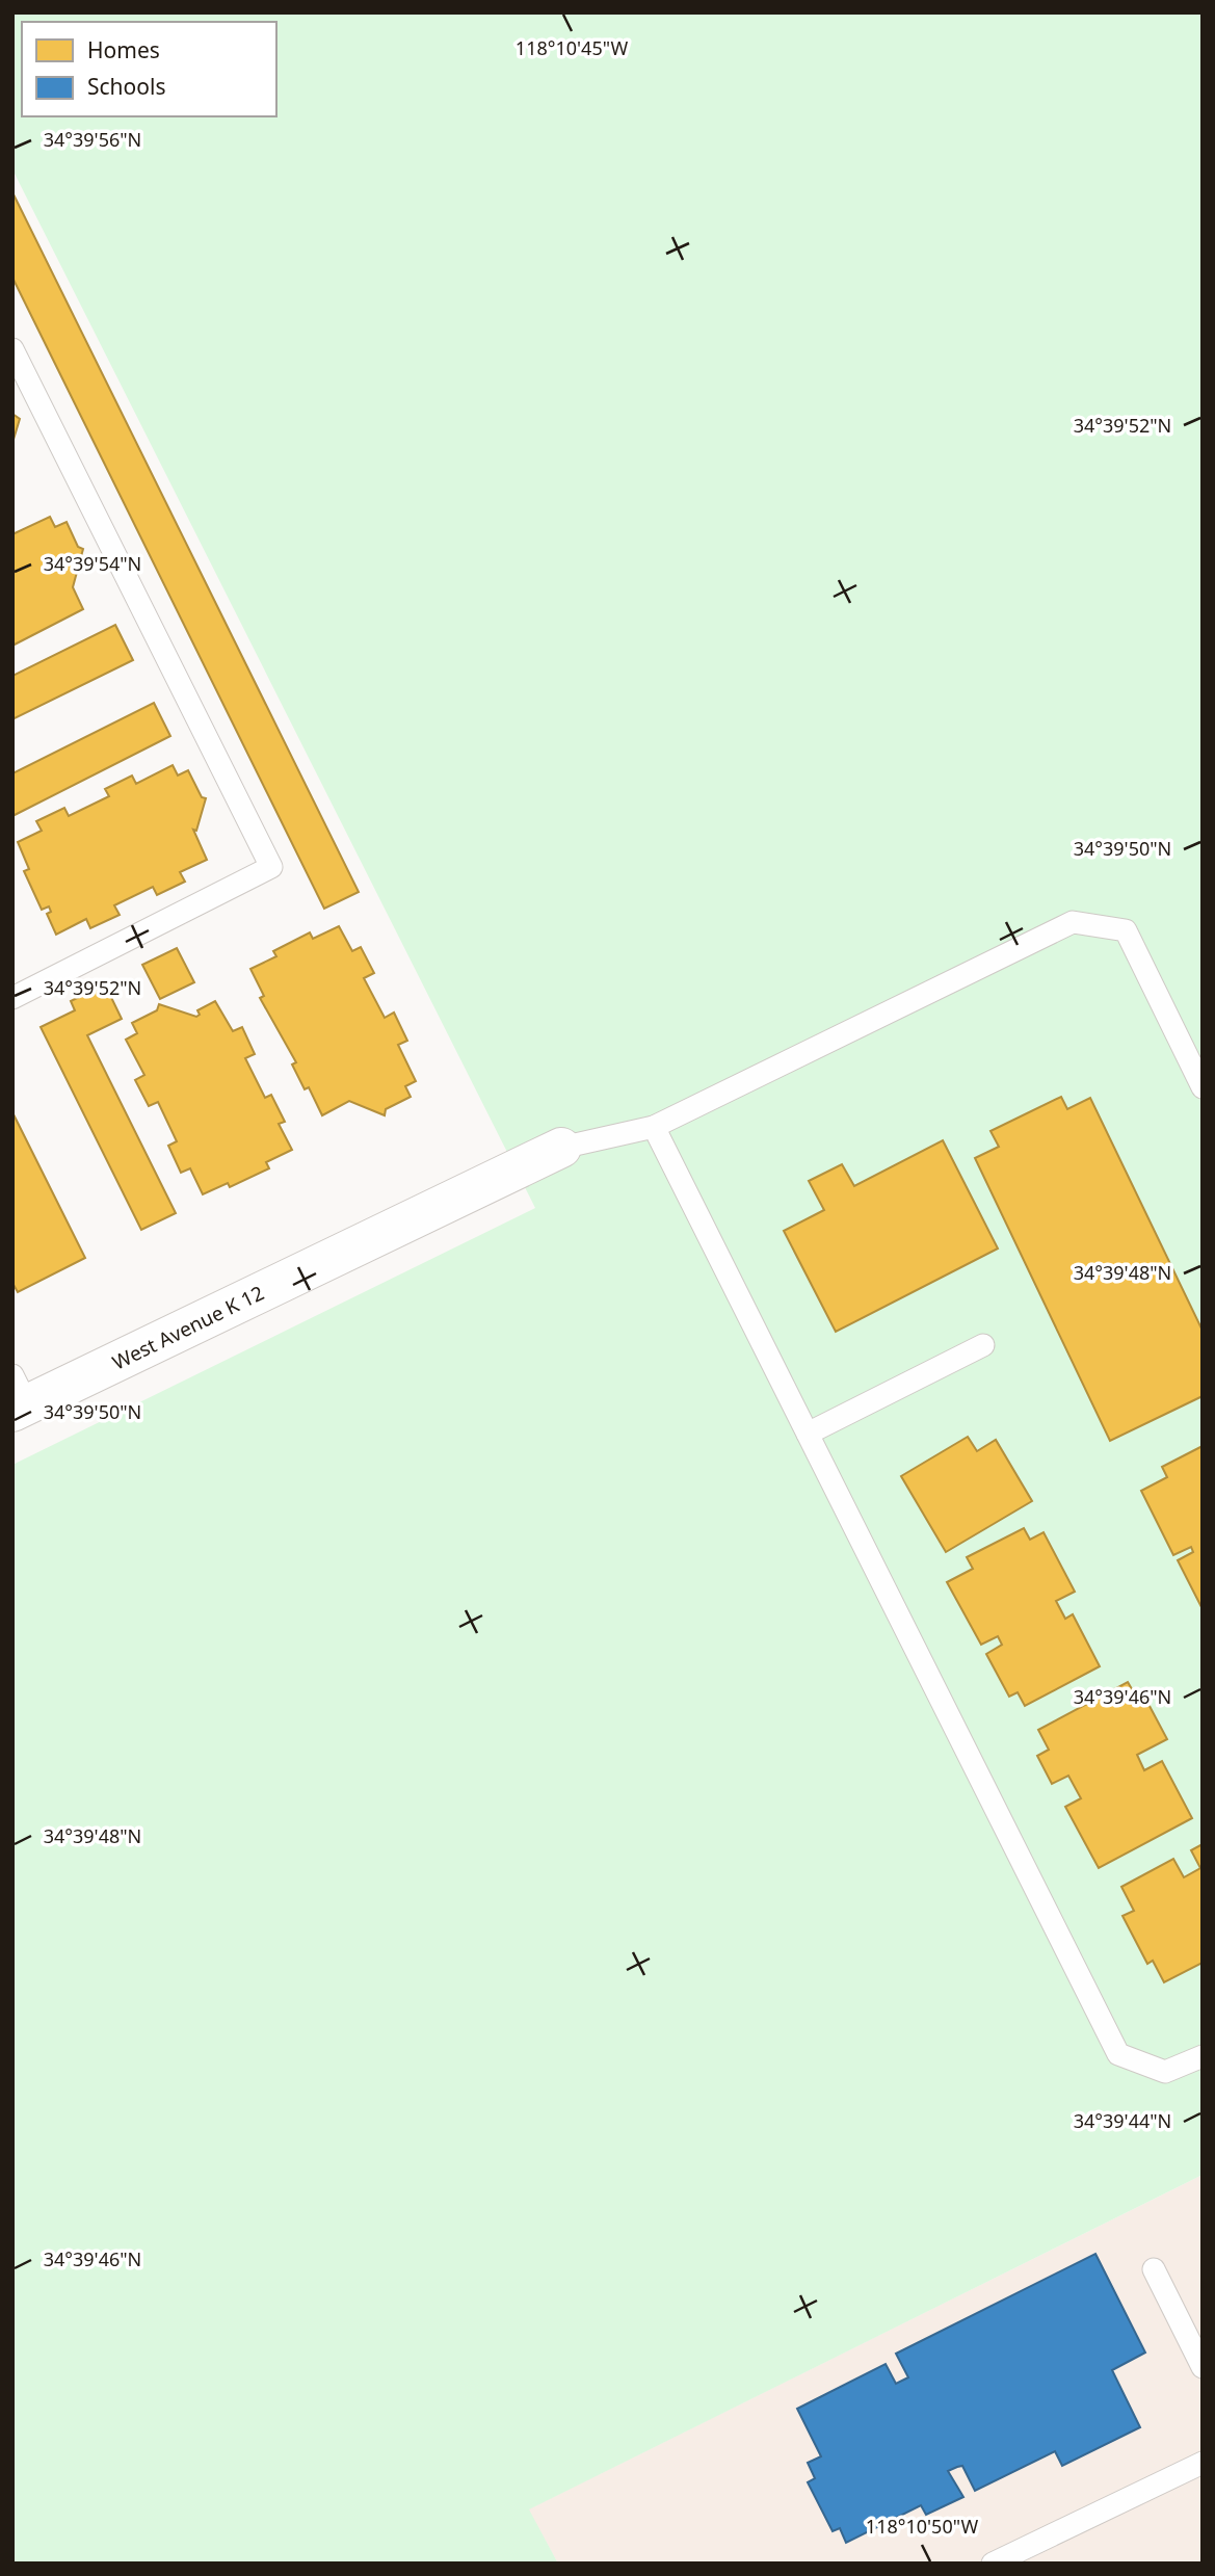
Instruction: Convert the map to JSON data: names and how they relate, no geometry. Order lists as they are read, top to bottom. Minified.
{"streets":{"street":["West Avenue K 12"]},"legend":["Homes","Schools"],"coordinates":["118°10'45\"W","34°39'56\"N","34°39'52\"N","34°39'54\"N","34°39'50\"N","34°39'48\"N","34°39'46\"N","34°39'44\"N","118°10'50\"W"]}
